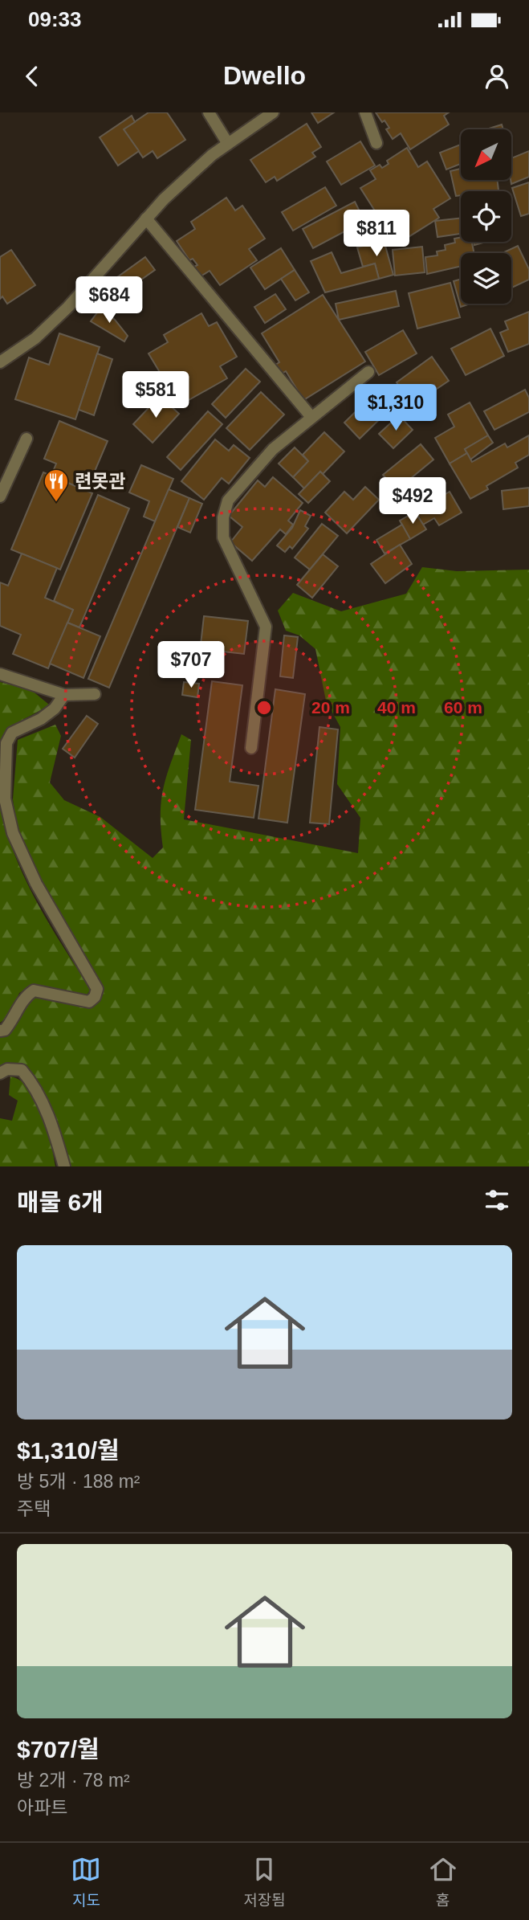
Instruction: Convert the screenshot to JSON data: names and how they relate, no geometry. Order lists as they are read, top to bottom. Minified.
{"places":{"restaurant":["련못관"]},"north":"bottom left","page":{"status":"09:33","header":"Dwello","price":["$811","$684","$581","$1,310","$492","$707"],"heading":"매물 6개","list":[{"name":"$1,310/월","note":"방 5개 · 188 m² · 주택"},{"name":"$707/월","note":"방 2개 · 78 m² · 아파트"}],"tabs":["지도","저장됨","홈"]},"rings":["20 m","40 m","60 m"]}
